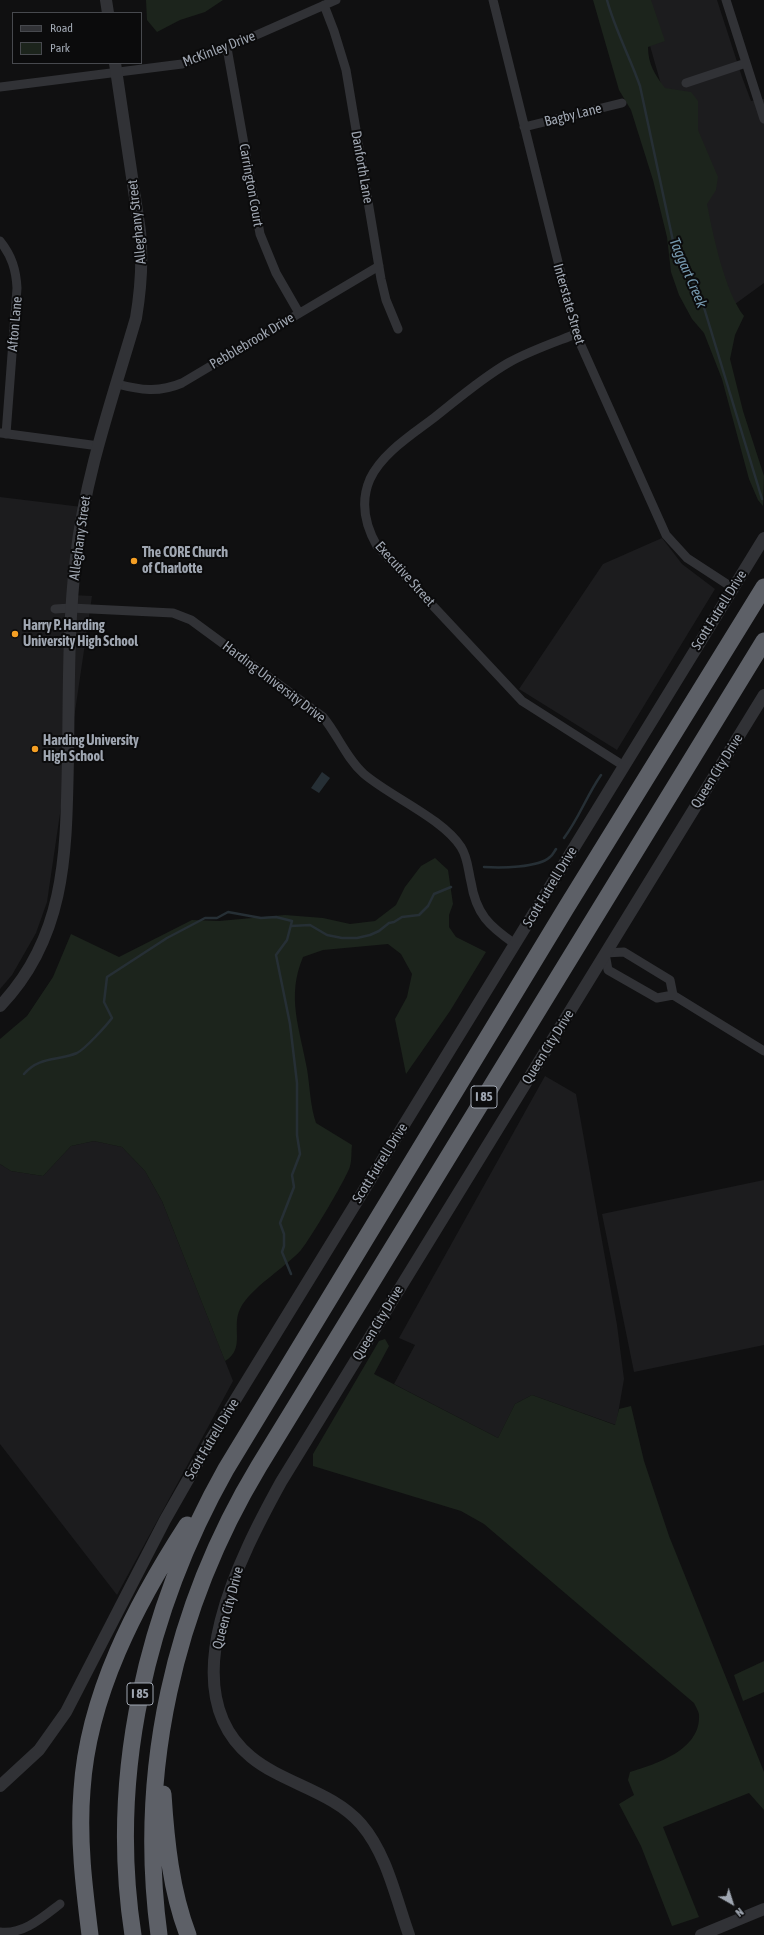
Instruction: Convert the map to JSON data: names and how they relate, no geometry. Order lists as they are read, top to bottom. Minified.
{"streets":{"highway":["I 85"],"street":["McKinley Drive","Bagby Lane","Danforth Lane","Carrington Court","Alleghany Street","Interstate Street","Afton Lane","Pebblebrook Drive","Executive Street","Scott Futrell Drive","Harding University Drive","Queen City Drive"]},"crossings":[["McKinley Drive","Danforth Lane"],["McKinley Drive","Carrington Court"],["McKinley Drive","Alleghany Street"],["Bagby Lane","Interstate Street"],["Danforth Lane","Pebblebrook Drive"],["Carrington Court","Pebblebrook Drive"],["Alleghany Street","Pebblebrook Drive"],["Alleghany Street","Harding University Drive"],["Interstate Street","Executive Street"],["Interstate Street","Scott Futrell Drive"],["Executive Street","Scott Futrell Drive"],["Scott Futrell Drive","Harding University Drive"]],"water":["Taggart Creek"],"places":["The CORE Church of Charlotte","Harry P. Harding University High School","Harding University High School"],"legend":["Road","Park"],"north":"bottom right"}
